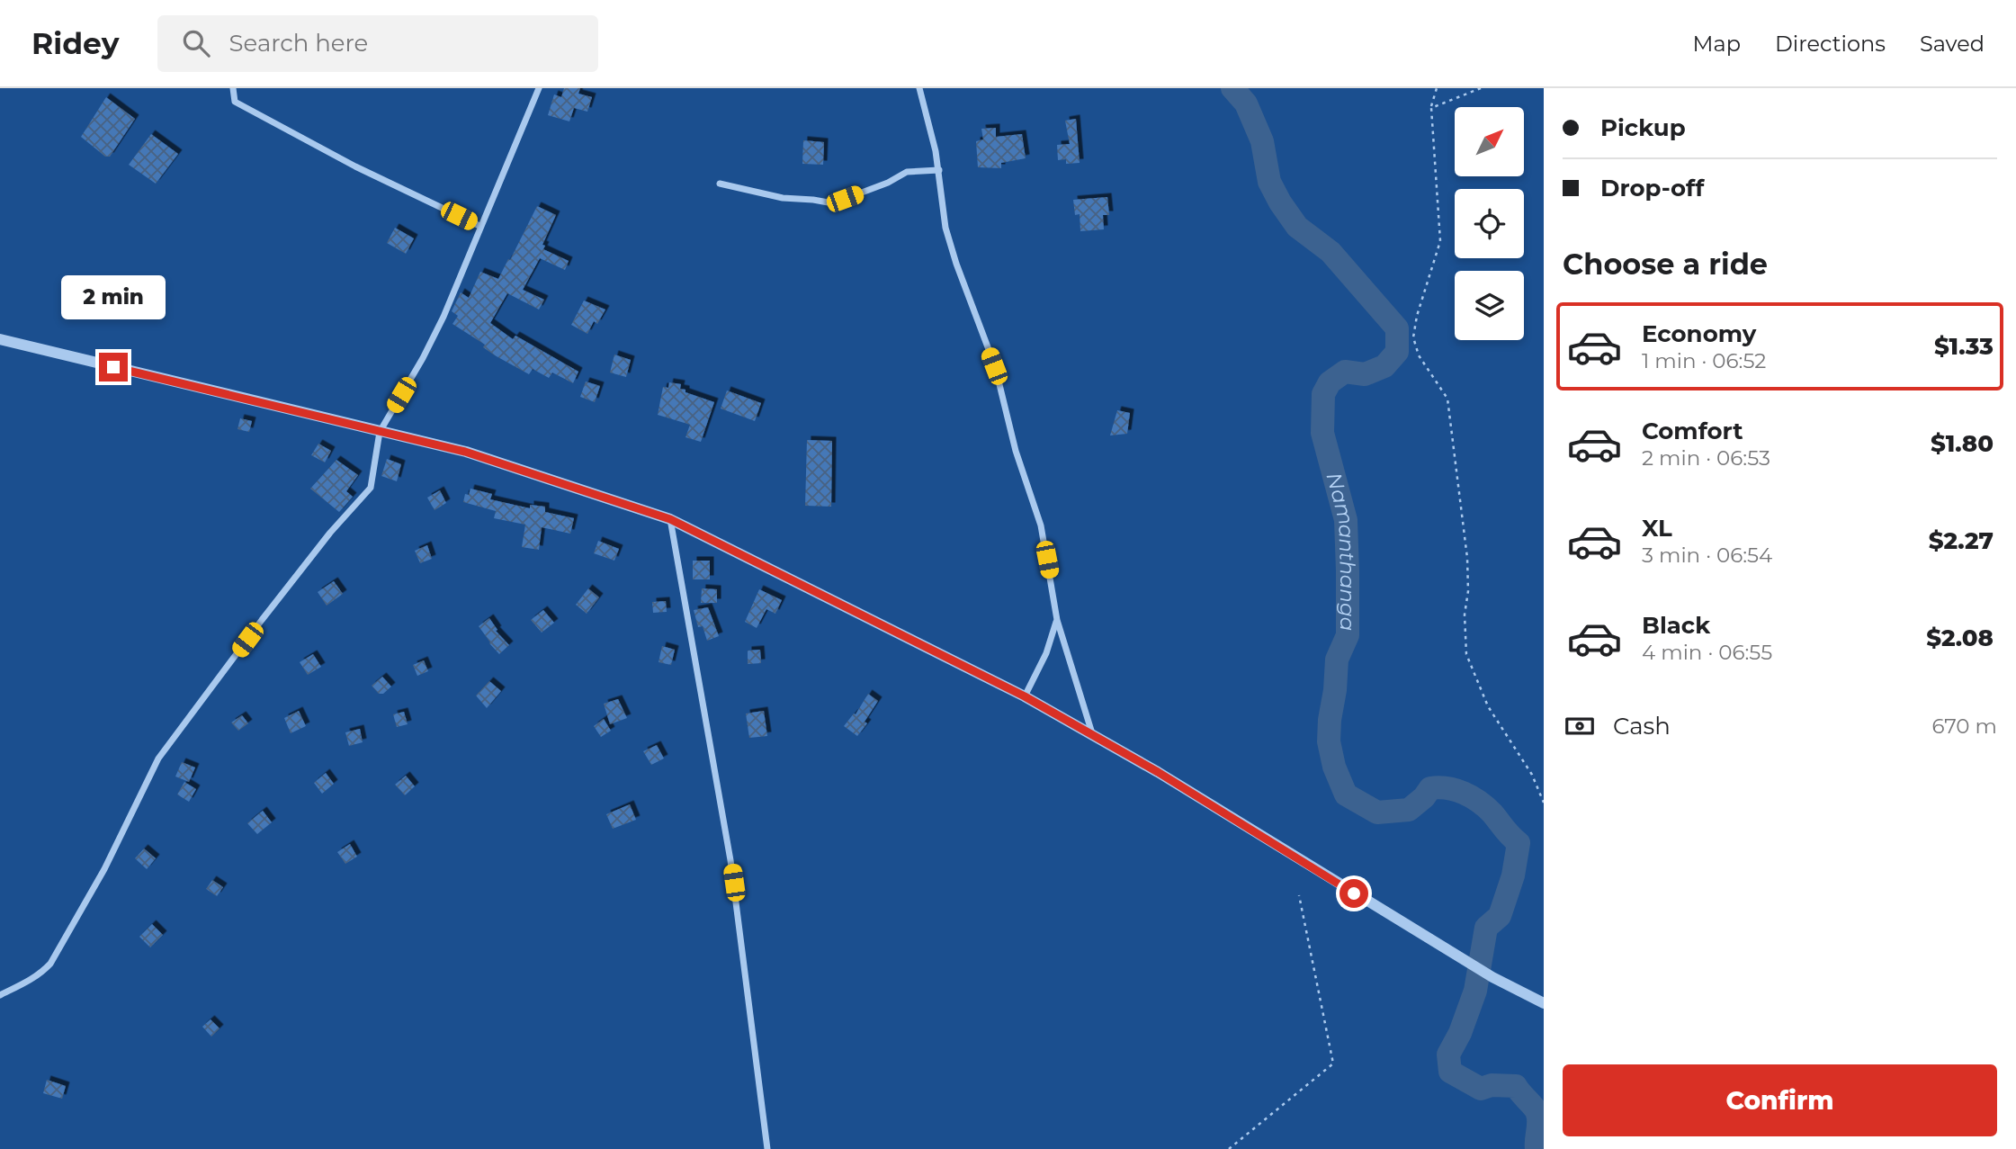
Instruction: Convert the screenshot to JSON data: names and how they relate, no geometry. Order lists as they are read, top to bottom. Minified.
{"water":["Namanthanga"],"north":"top right","page":{"header":"Ridey","search":"Search here","nav":["Map","Directions","Saved"],"banner":["Pickup","Drop-off"],"heading":"Choose a ride","bubble":"2 min","list":[{"name":"Economy","note":"1 min · 06:52","value":"$1.33"},{"name":"Comfort","note":"2 min · 06:53","value":"$1.80"},{"name":"XL","note":"3 min · 06:54","value":"$2.27"},{"name":"Black","note":"4 min · 06:55","value":"$2.08"}],"pay":["Cash","670 m"],"buttons":"Confirm"}}
